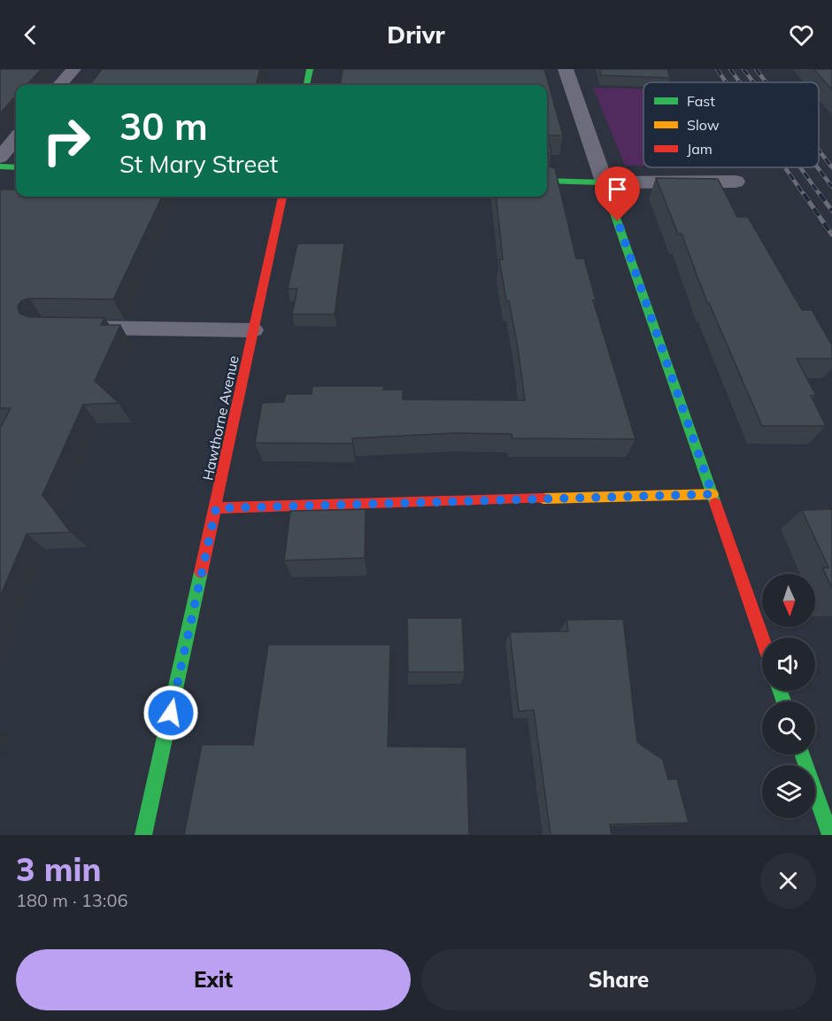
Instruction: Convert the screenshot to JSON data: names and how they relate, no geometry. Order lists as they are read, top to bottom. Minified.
{"streets":{"street":["Hawthorne Avenue"]},"legend":["Fast","Slow","Jam"],"north":"bottom","page":{"header":"Drivr","turn":["30 m","St Mary Street"],"heading":["3 min","180 m · 13:06"],"buttons":["Exit","Share"]}}
